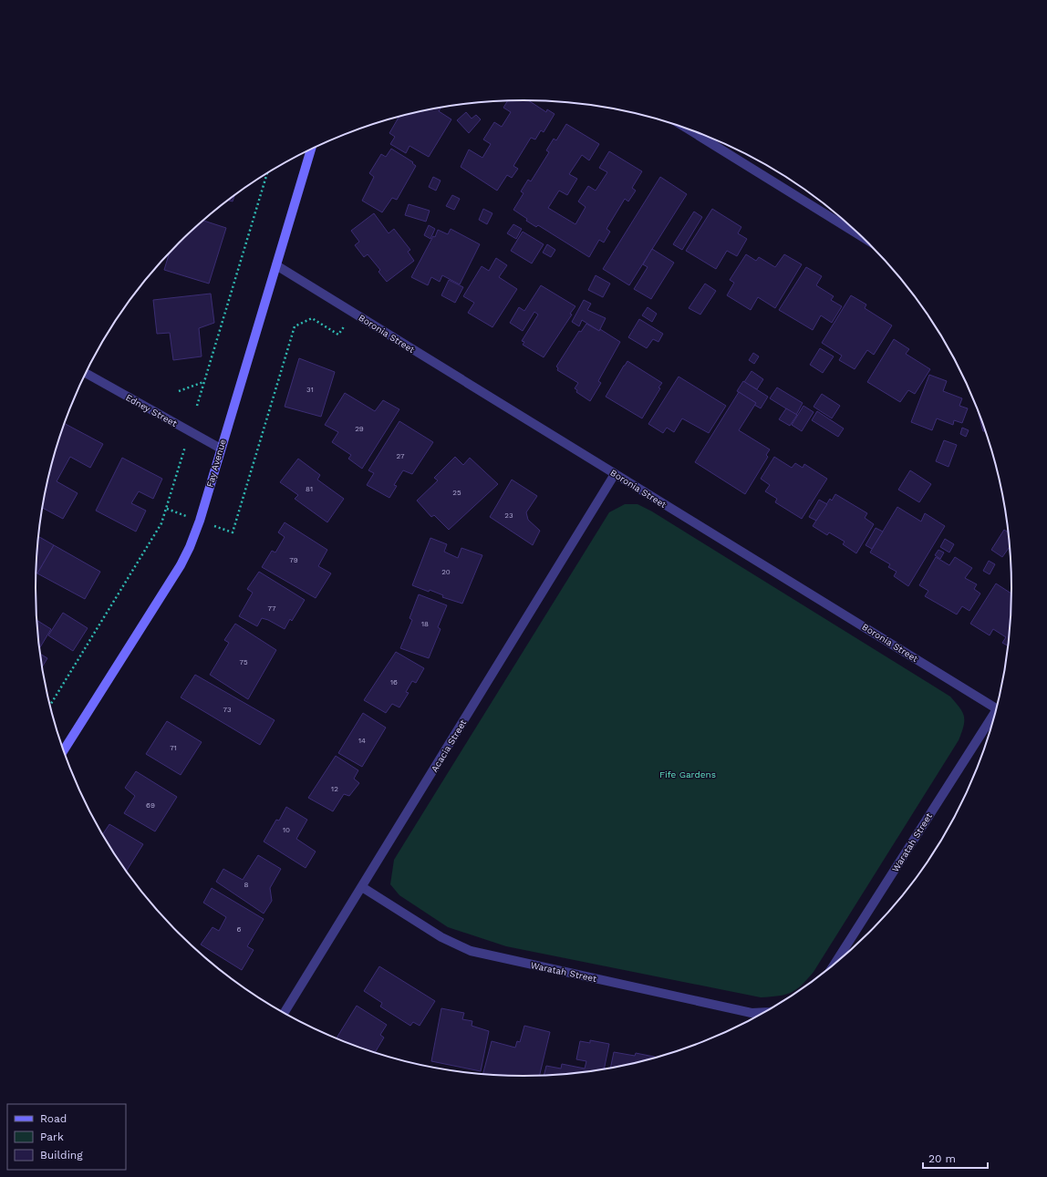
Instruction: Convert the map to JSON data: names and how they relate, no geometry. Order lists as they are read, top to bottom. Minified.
{"streets":{"street":["Boronia Street","Edney Street","Fay Avenue","Acacia Street","Waratah Street"]},"crossings":[["Boronia Street","Fay Avenue"],["Boronia Street","Acacia Street"],["Edney Street","Fay Avenue"],["Acacia Street","Waratah Street"]],"parks":["Fife Gardens"],"house_numbers":["31","29","27","81","25","23","79","20","77","18","75","16","73","14","71","12","69","10","8","6"],"legend":["Road","Park","Building"],"scale_bar":"20 m"}
